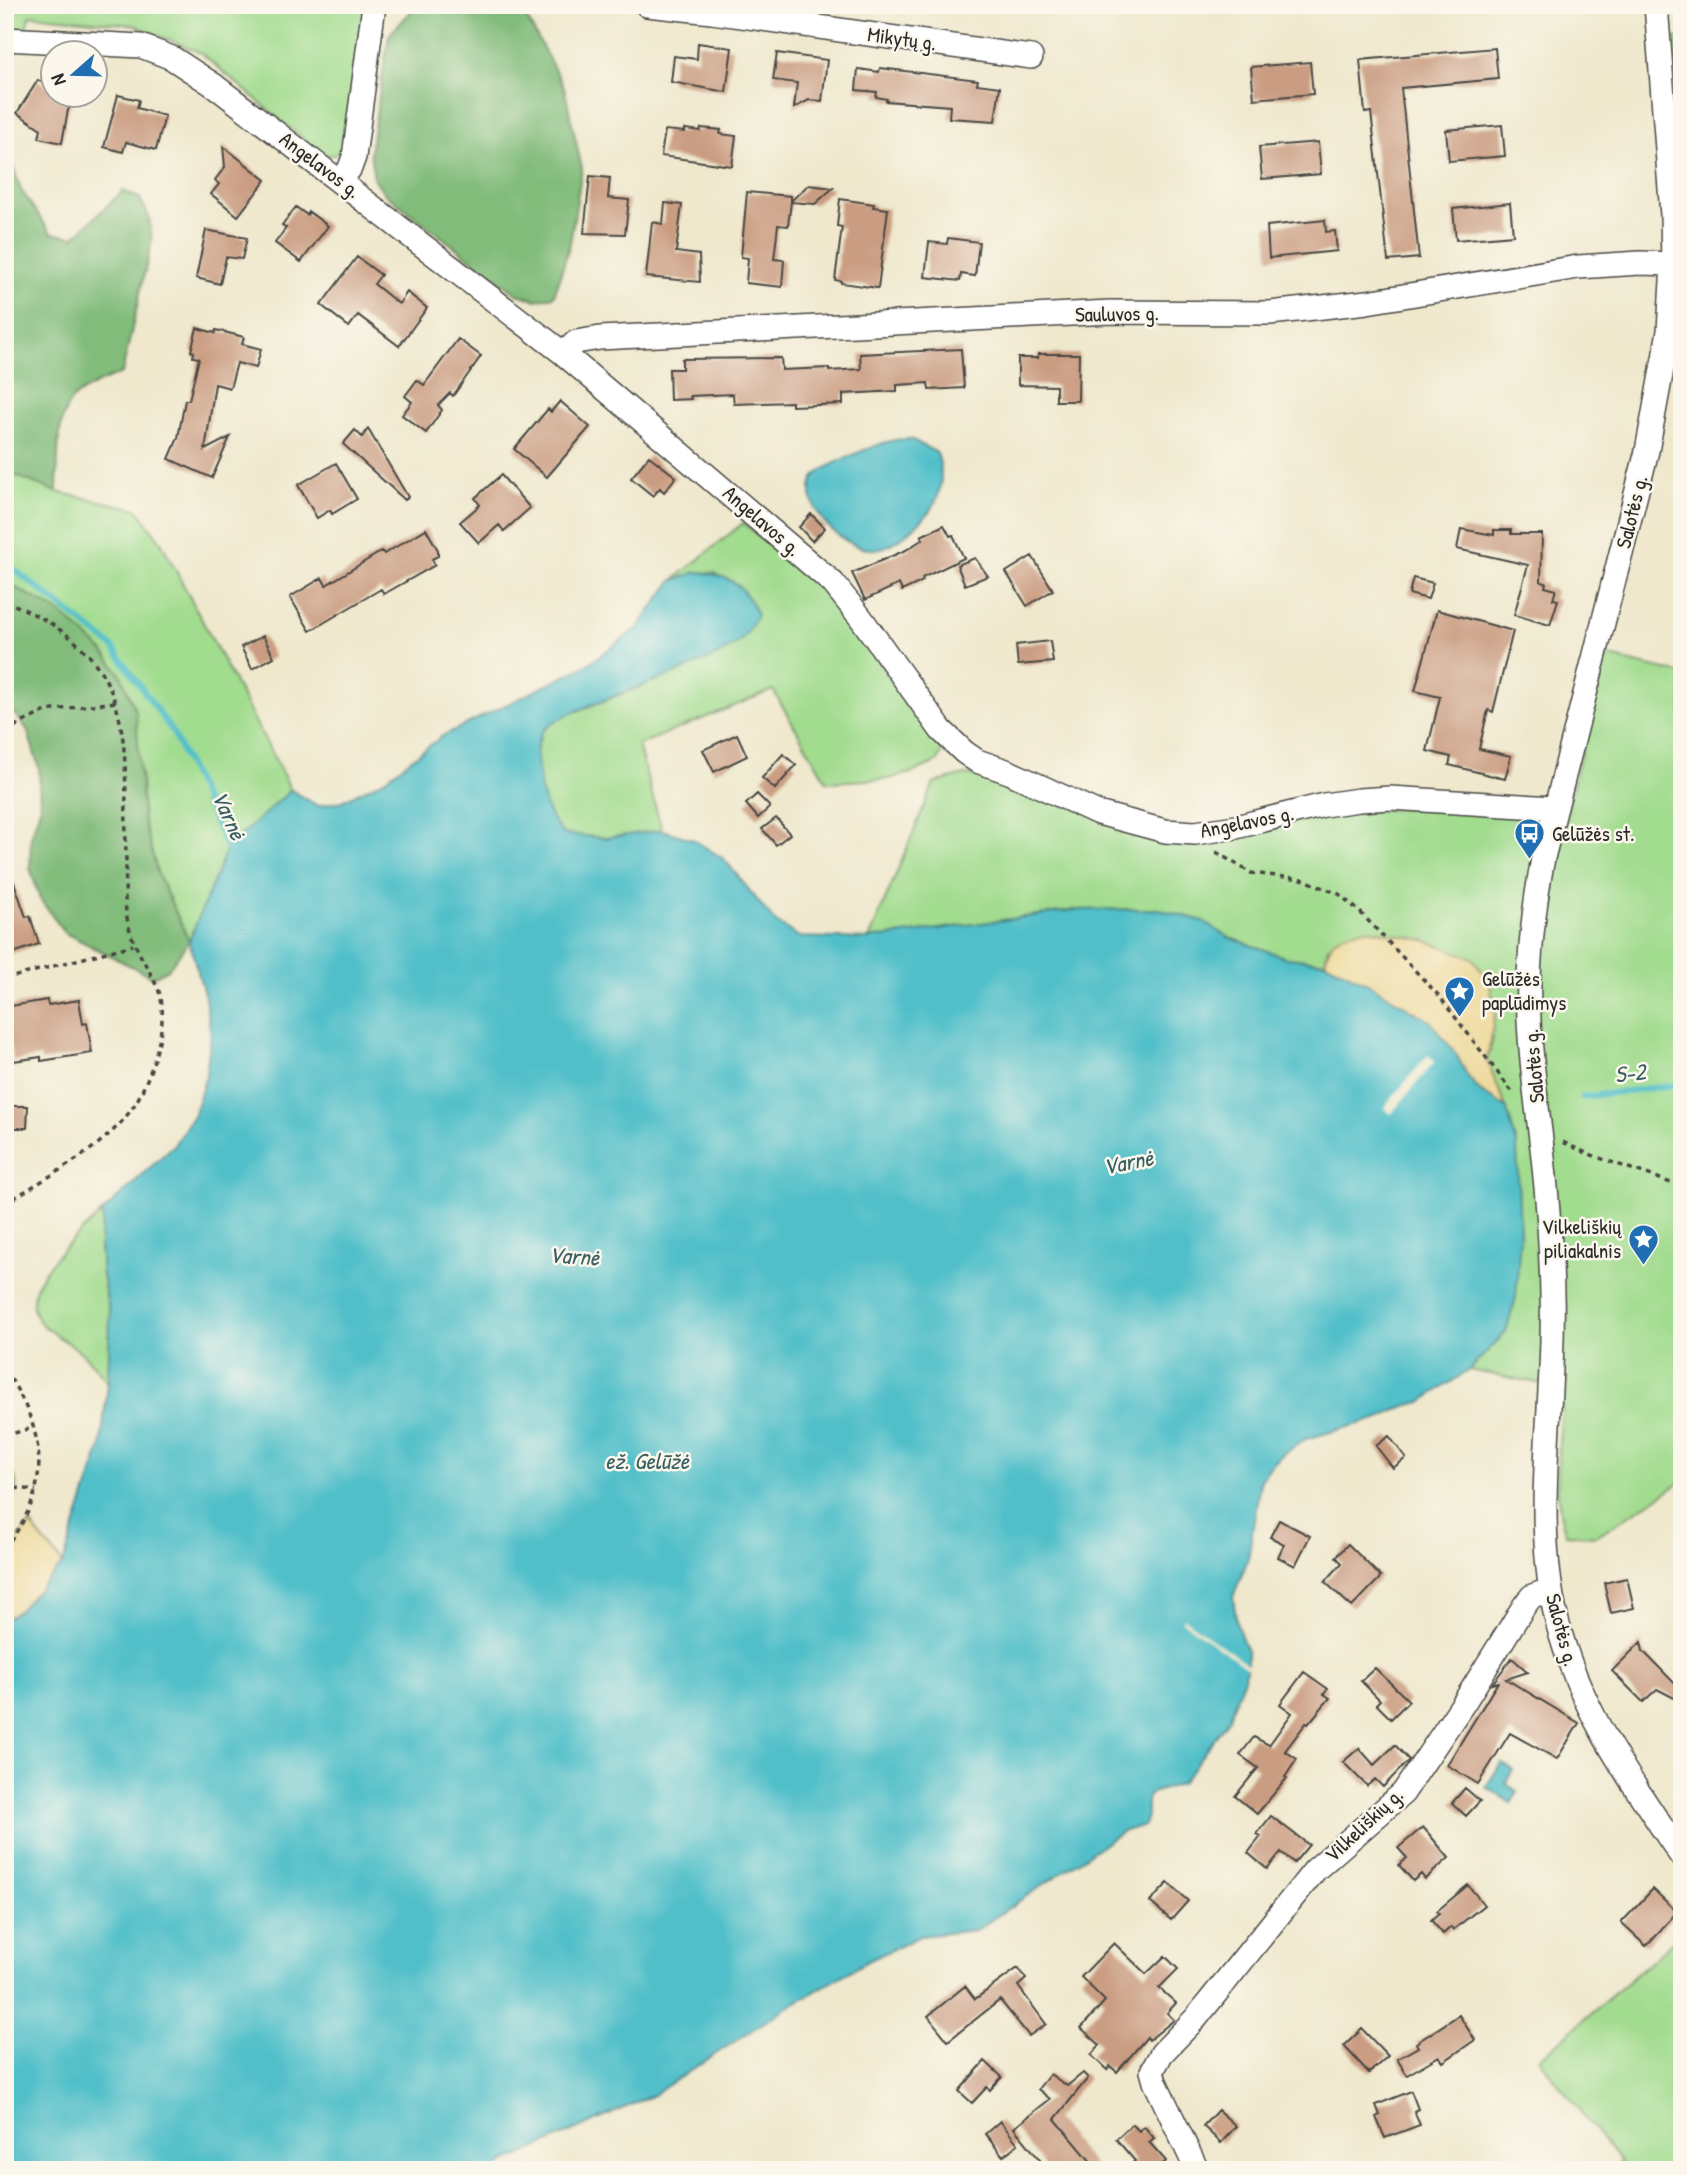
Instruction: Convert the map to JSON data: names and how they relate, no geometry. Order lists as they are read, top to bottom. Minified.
{"streets":{"street":["Mikytų g.","Angelavos g.","Sauluvos g.","Salotės g.","Vilkeliškių g."]},"crossings":[["Angelavos g.","Sauluvos g."],["Angelavos g.","Salotės g."],["Sauluvos g.","Salotės g."],["Salotės g.","Vilkeliškių g."]],"water":["Varnė","S-2","ež. Gelūžė"],"places":{"bus stop":["Gelūžės st."],"place":["Gelūžės paplūdimys","Vilkeliškių piliakalnis"]},"north":"left"}
